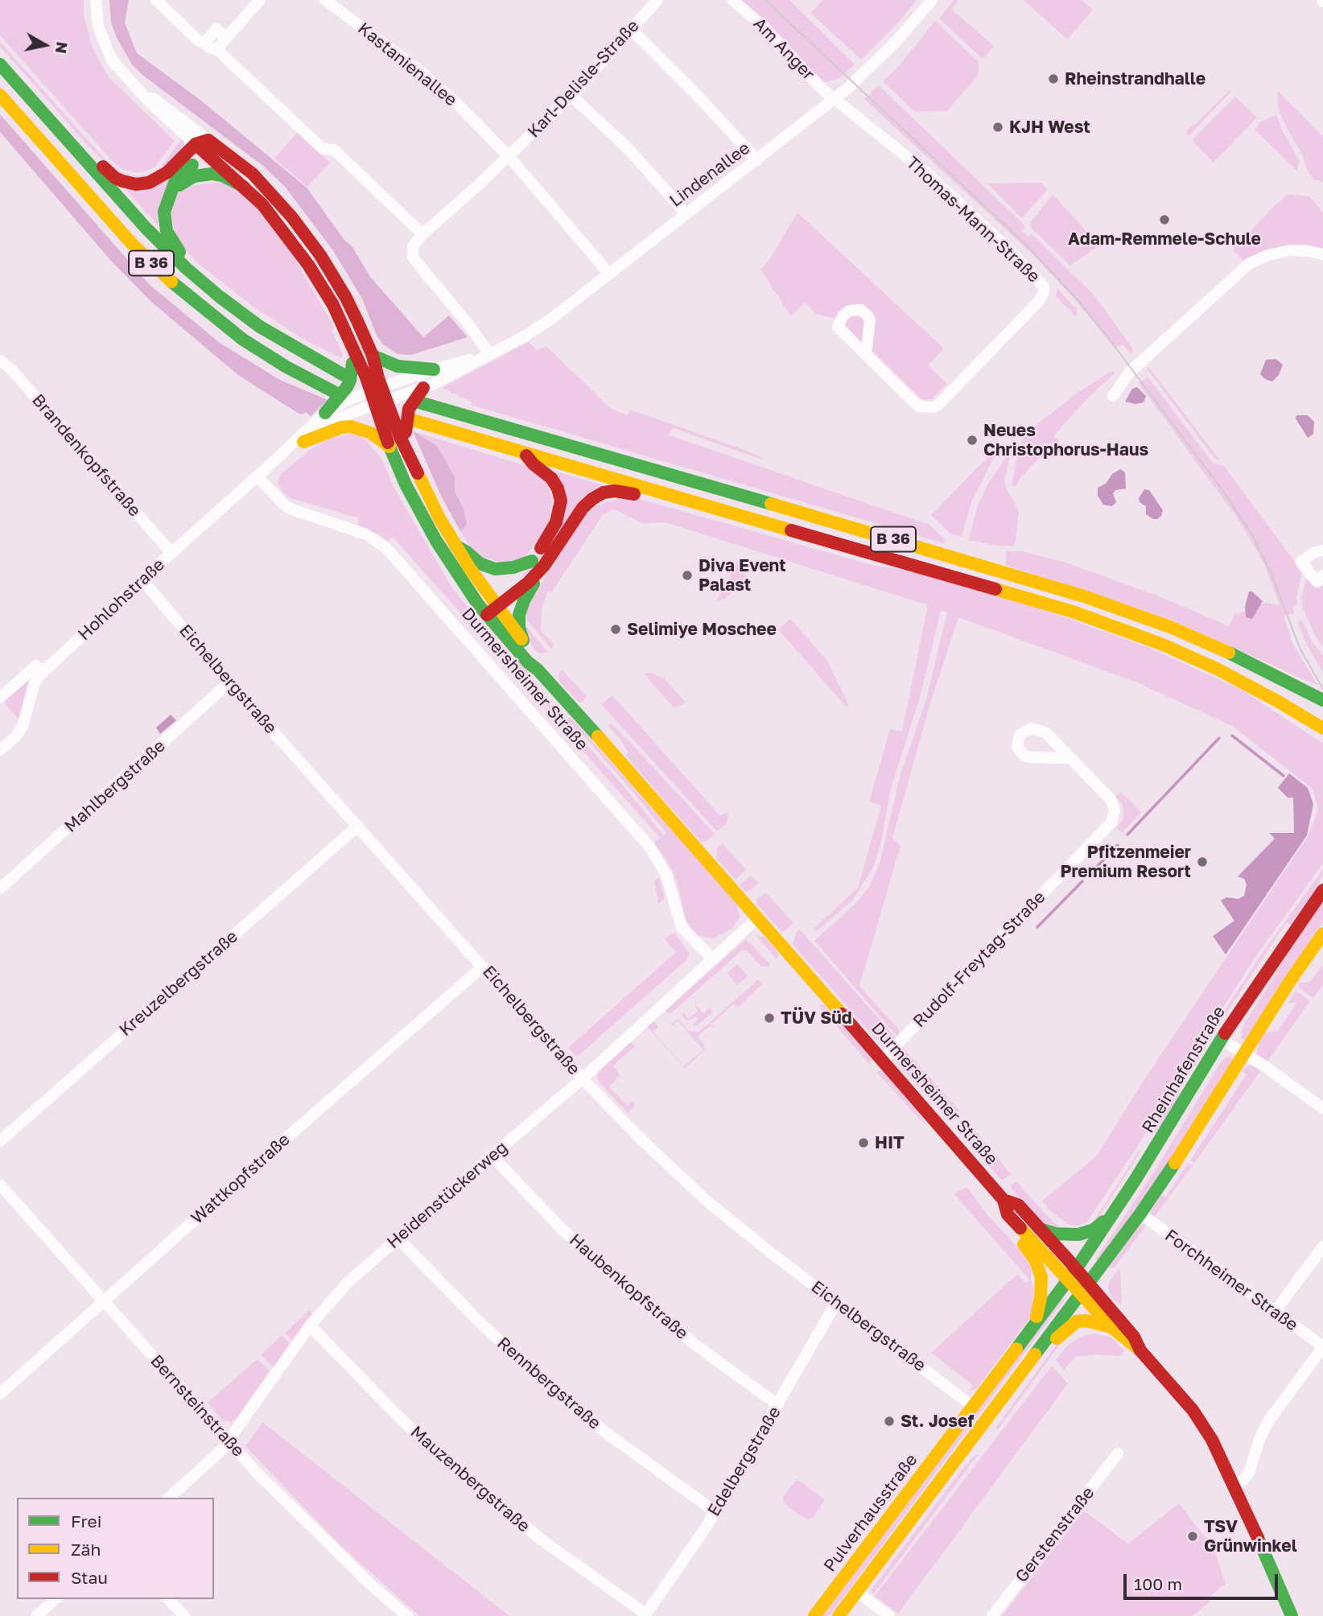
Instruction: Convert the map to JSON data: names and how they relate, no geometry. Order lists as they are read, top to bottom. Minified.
{"streets":{"main road":["B 36","Durmersheimer Straße","Rheinhafenstraße","Pulverhausstraße"],"street":["Am Anger","Kastanienallee","Karl-Delisle-Straße","Lindenallee","Thomas-Mann-Straße","Brandenkopfstraße","Hohlohstraße","Eichelbergstraße","Mahlbergstraße","Rudolf-Freytag-Straße","Kreuzelbergstraße","Wattkopfstraße","Heidenstückerweg","Forchheimer Straße","Haubenkopfstraße","Rennbergstraße","Bernsteinstraße","Edelbergstraße","Mauzenbergstraße","Gerstenstraße"]},"crossings":[["Am Anger","Lindenallee"],["Am Anger","Thomas-Mann-Straße"],["Kastanienallee","Karl-Delisle-Straße"],["Kastanienallee","Lindenallee"],["Lindenallee","Thomas-Mann-Straße"],["Lindenallee","Hohlohstraße"],["Lindenallee","Durmersheimer Straße"],["Brandenkopfstraße","Hohlohstraße"],["Hohlohstraße","Eichelbergstraße"],["Hohlohstraße","Durmersheimer Straße"],["Eichelbergstraße","Mahlbergstraße"],["Eichelbergstraße","Kreuzelbergstraße"],["Eichelbergstraße","Wattkopfstraße"],["Eichelbergstraße","Heidenstückerweg"],["Eichelbergstraße","Edelbergstraße"],["Eichelbergstraße","Pulverhausstraße"],["Durmersheimer Straße","Rudolf-Freytag-Straße"],["Durmersheimer Straße","Rheinhafenstraße"],["Durmersheimer Straße","Heidenstückerweg"],["Durmersheimer Straße","Pulverhausstraße"],["Rheinhafenstraße","Pulverhausstraße"],["Wattkopfstraße","Bernsteinstraße"],["Heidenstückerweg","Haubenkopfstraße"],["Heidenstückerweg","Rennbergstraße"],["Heidenstückerweg","Bernsteinstraße"],["Heidenstückerweg","Mauzenbergstraße"],["Haubenkopfstraße","Edelbergstraße"],["Rennbergstraße","Edelbergstraße"],["Edelbergstraße","Mauzenbergstraße"]],"places":["Rheinstrandhalle","KJH West","Adam-Remmele-Schule","Neues Christophorus-Haus","Diva Event Palast","Selimiye Moschee","Pfitzenmeier Premium Resort","TÜV Süd","HIT","St. Josef","TSV Grünwinkel"],"legend":["Frei","Zäh","Stau"],"scale_bar":"100 m","north":"right"}
